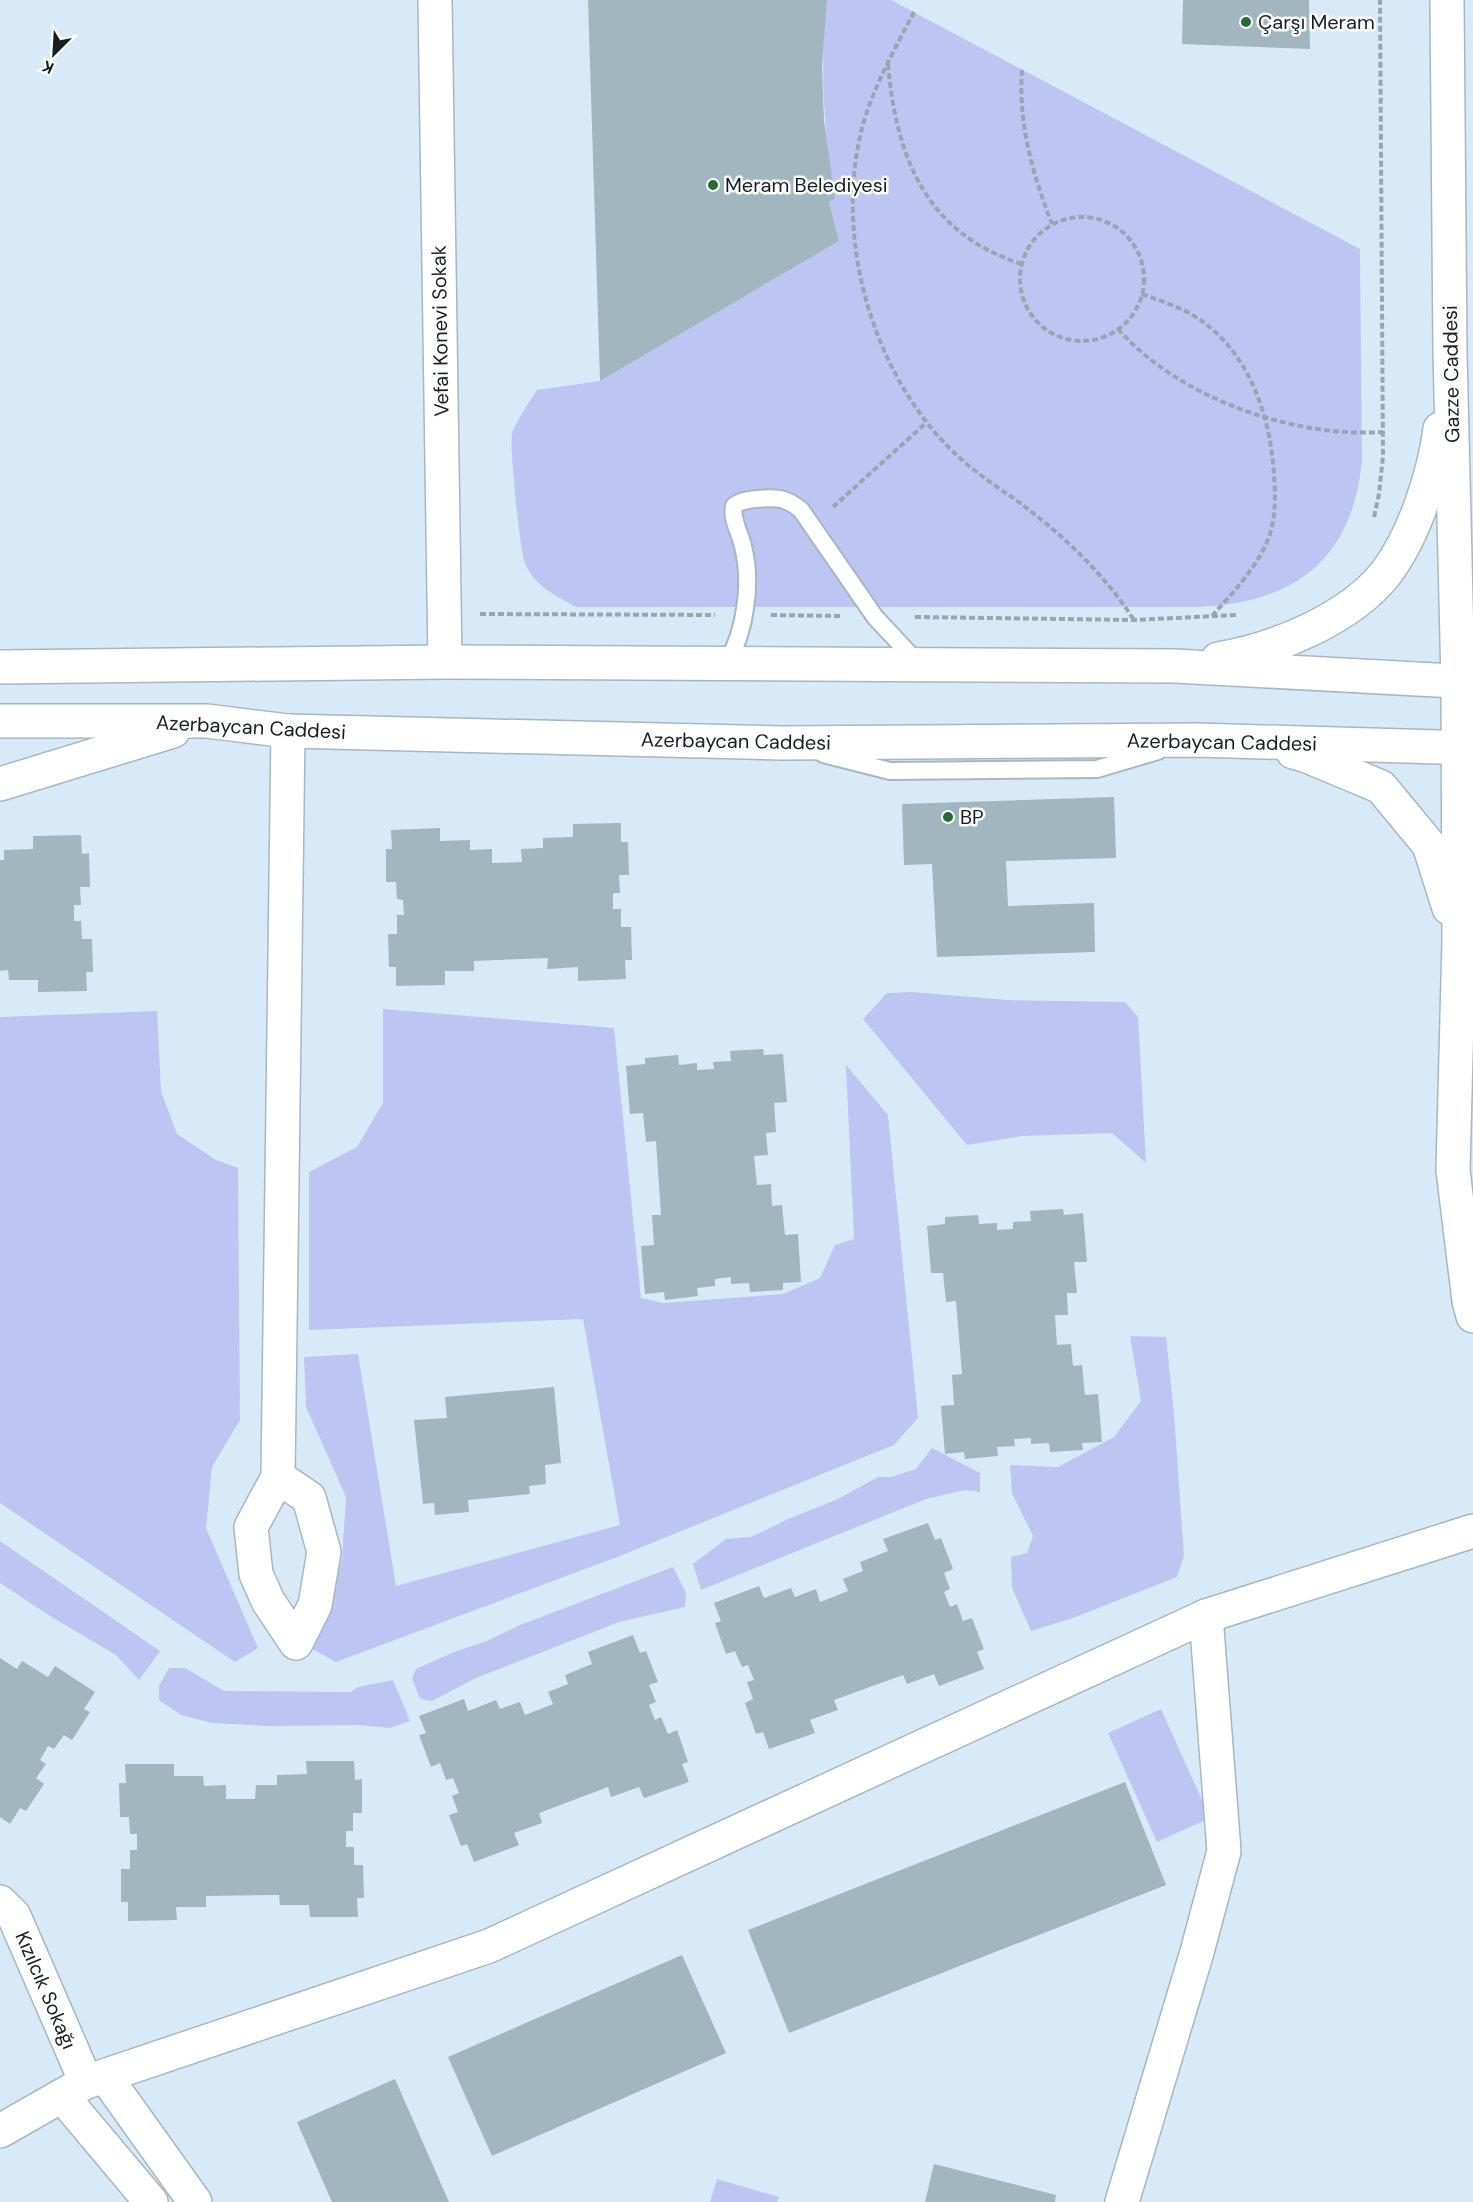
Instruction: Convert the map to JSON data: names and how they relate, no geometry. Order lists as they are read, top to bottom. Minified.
{"streets":{"main road":["Vefai Konevi Sokak","Gazze Caddesi","Azerbaycan Caddesi","Kızılcık Sokağı"]},"crossings":[["Gazze Caddesi","Azerbaycan Caddesi"]],"places":["Çarşı Meram","Meram Belediyesi","BP"],"north":"bottom left"}
